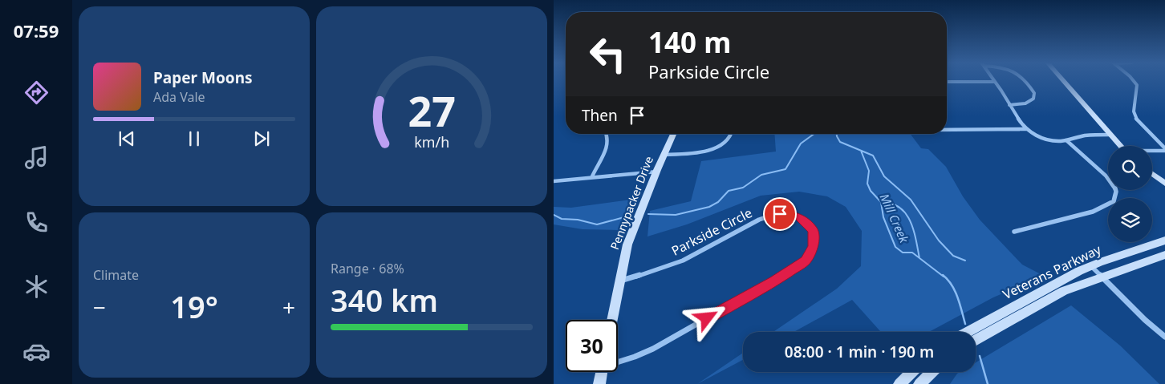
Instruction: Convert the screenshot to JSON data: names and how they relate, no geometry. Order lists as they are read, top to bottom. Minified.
{"streets":{"street":["Pennypacker Drive","Parkside Circle","Veterans Parkway"]},"crossings":[["Pennypacker Drive","Parkside Circle"]],"water":["Mill Creek"],"page":{"tabs":"07:59","turn":["140 m","Parkside Circle"],"song":["Paper Moons","Ada Vale"],"then":"Then","tile":["Climate",["Range · 68%","340 km"]],"heat":["−","19°","+"],"limit":"30","trip":"08:00 · 1 min · 190 m","gauge":["27","km/h"]}}
